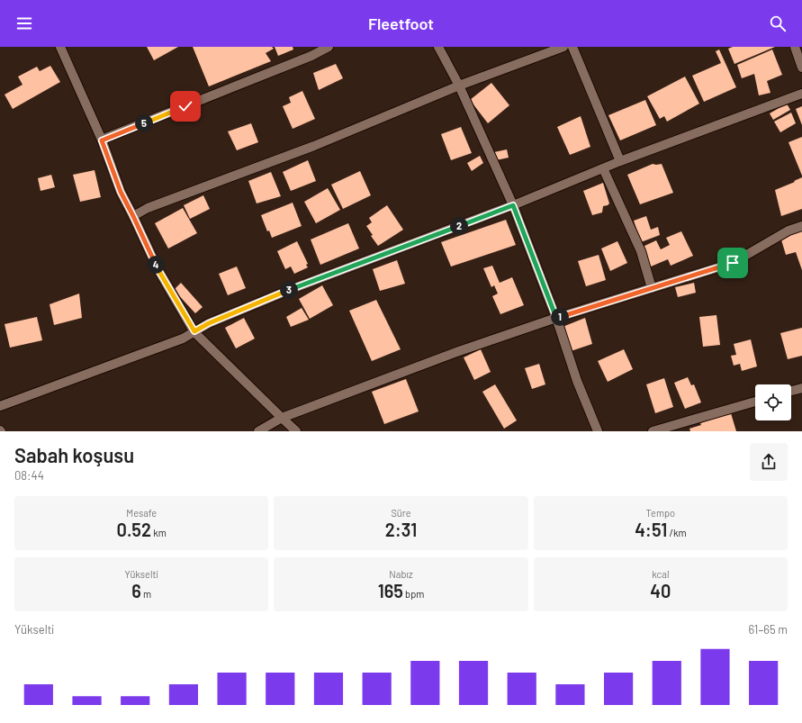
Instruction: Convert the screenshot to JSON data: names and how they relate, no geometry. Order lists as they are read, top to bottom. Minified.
{"page":{"header":"Fleetfoot","pins":["5","2","4","3","1"],"heading":["Sabah koşusu","08:44"],"stats":[["Mesafe","0.52 km"],["Süre","2:31"],["Tempo","4:51 /km"],["Yükselti","6 m"],["Nabız","165 bpm"],["kcal","40"]],"chart":["Yükselti","61–65 m"]}}
